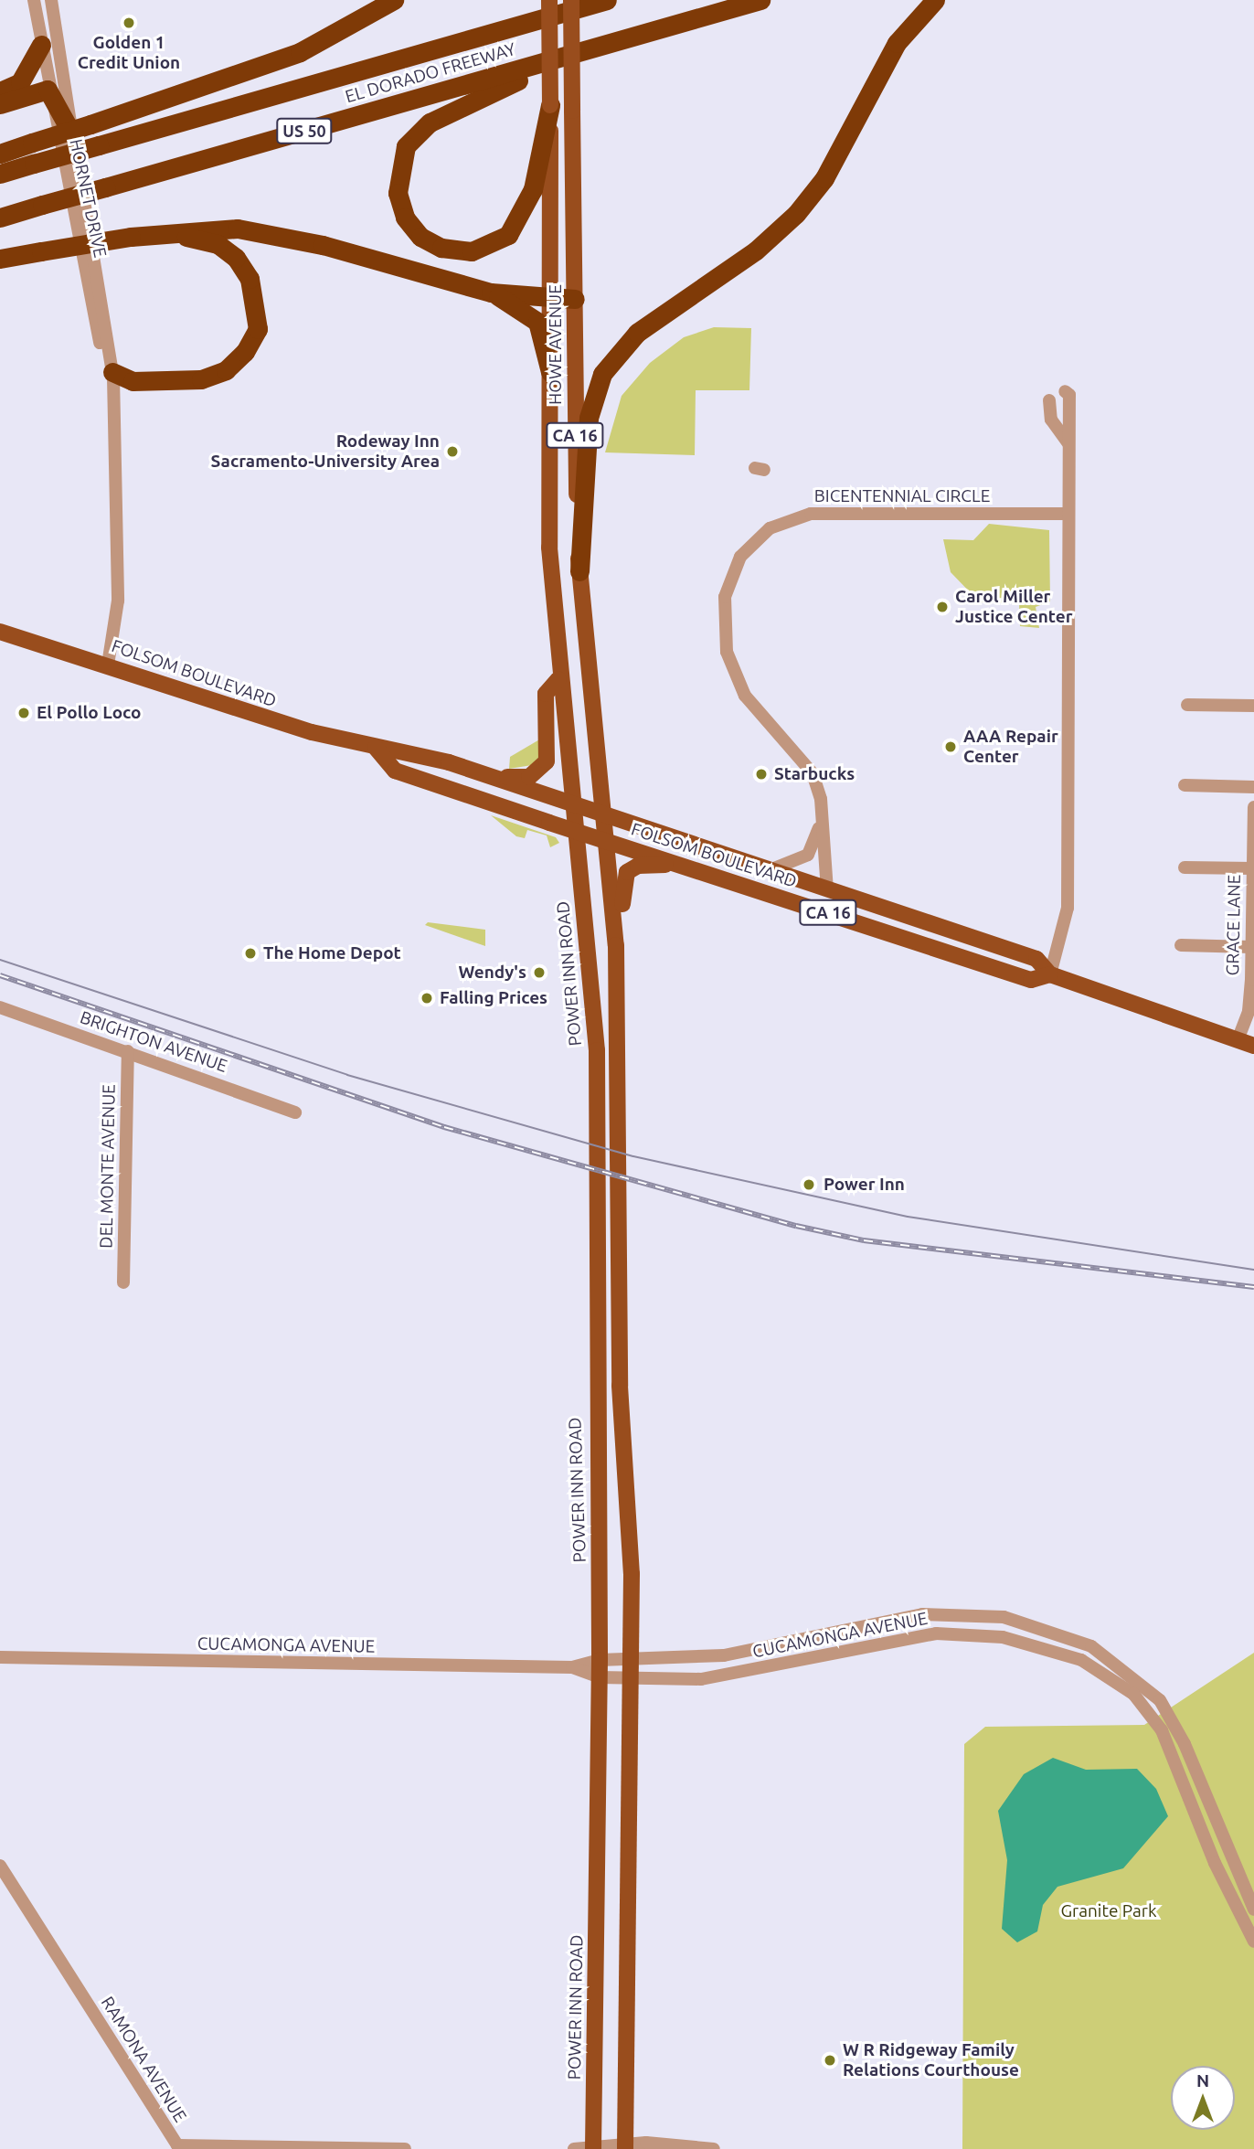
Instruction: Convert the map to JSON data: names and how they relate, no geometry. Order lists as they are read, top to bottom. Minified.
{"streets":{"highway":["EL DORADO FREEWAY","US 50"],"main road":["HOWE AVENUE","CA 16","FOLSOM BOULEVARD","POWER INN ROAD"],"street":["HORNET DRIVE","BICENTENNIAL CIRCLE","GRACE LANE","BRIGHTON AVENUE","DEL MONTE AVENUE","CUCAMONGA AVENUE","RAMONA AVENUE"]},"crossings":[["EL DORADO FREEWAY","HOWE AVENUE"],["HORNET DRIVE","FOLSOM BOULEVARD"],["HOWE AVENUE","FOLSOM BOULEVARD"],["HOWE AVENUE","POWER INN ROAD"],["BICENTENNIAL CIRCLE","FOLSOM BOULEVARD"],["FOLSOM BOULEVARD","GRACE LANE"],["FOLSOM BOULEVARD","POWER INN ROAD"],["POWER INN ROAD","CUCAMONGA AVENUE"],["BRIGHTON AVENUE","DEL MONTE AVENUE"]],"parks":["Granite Park"],"places":["Golden 1 Credit Union","Rodeway Inn Sacramento-University Area","Carol Miller Justice Center","El Pollo Loco","AAA Repair Center","Starbucks","The Home Depot","Wendy's","Falling Prices","Power Inn","W R Ridgeway Family Relations Courthouse"],"north":"top"}
